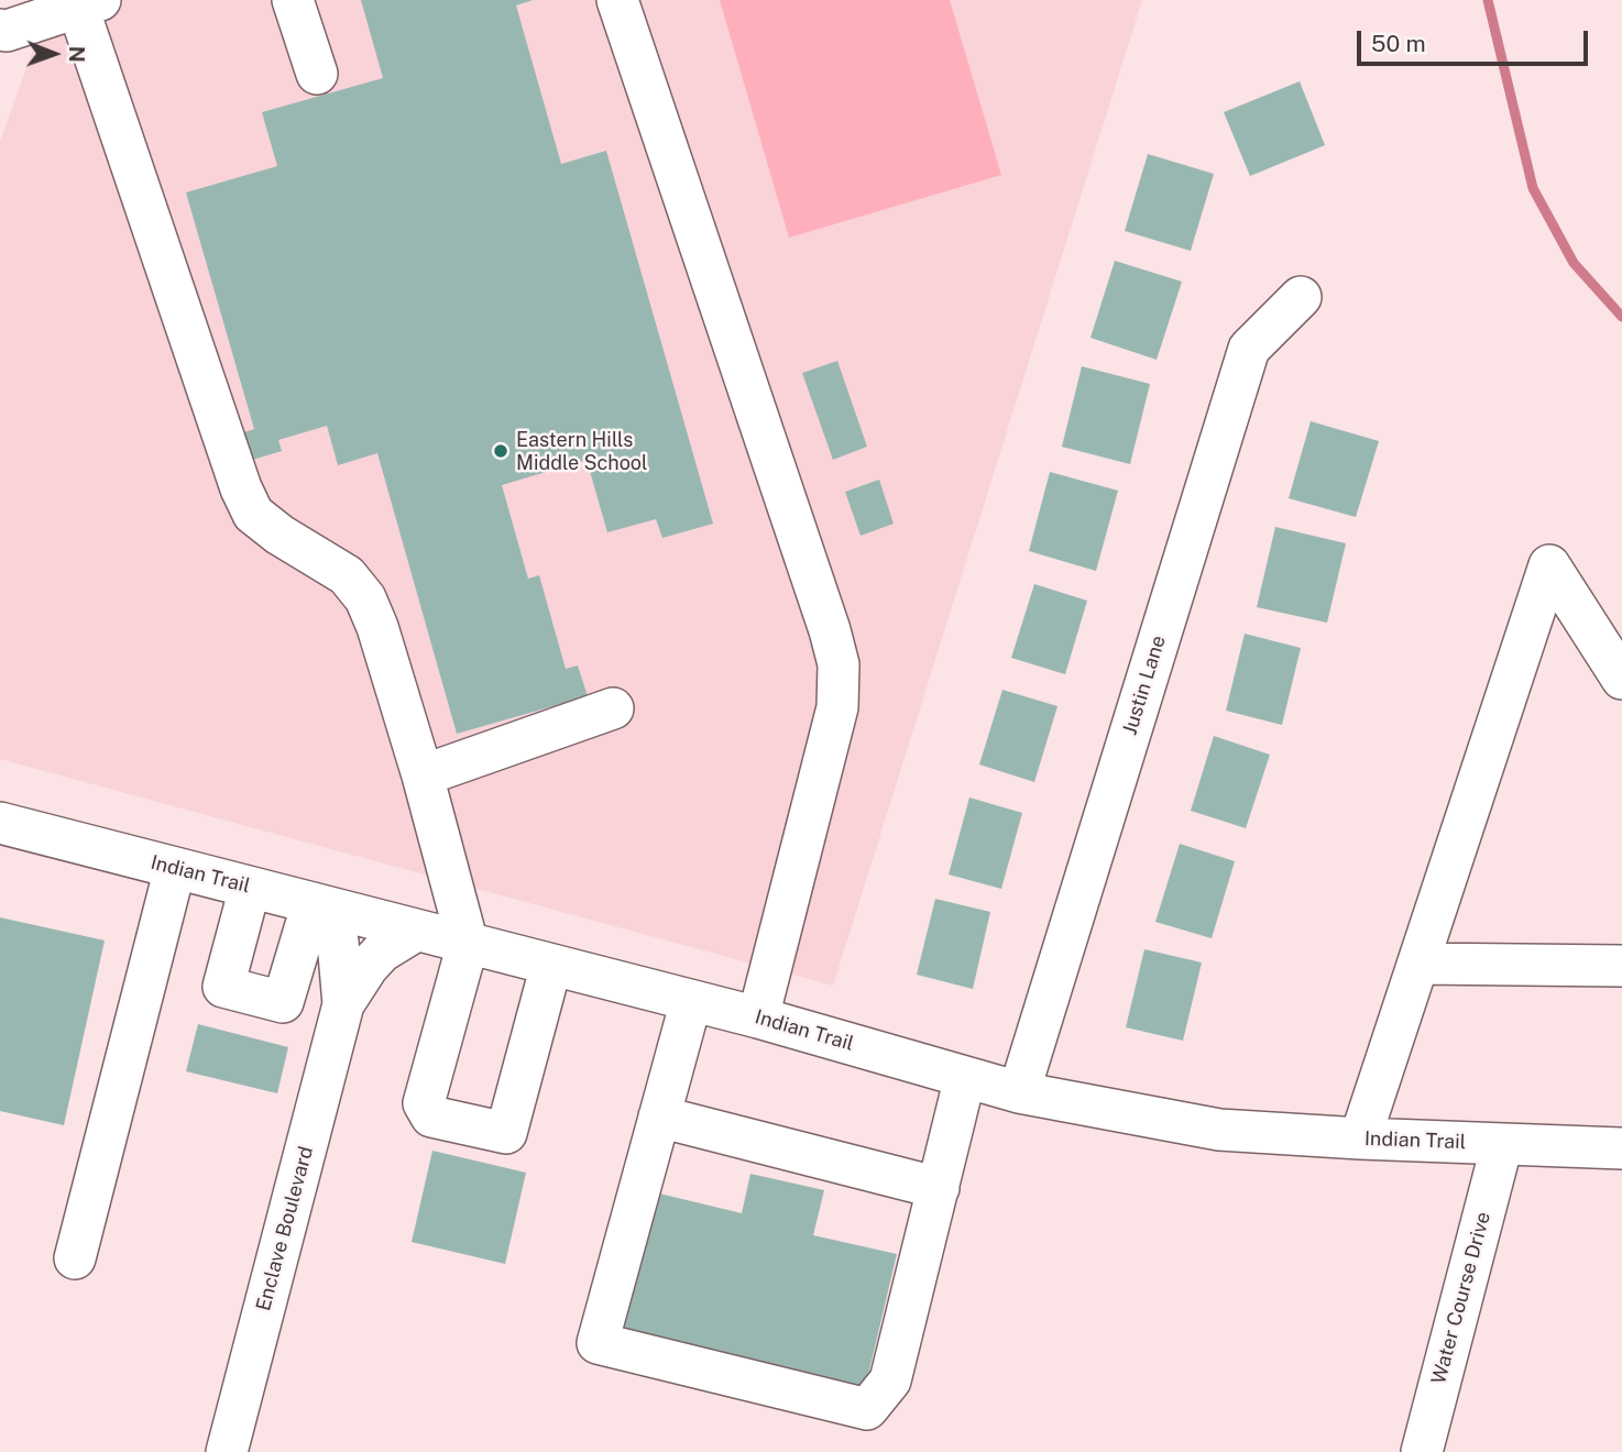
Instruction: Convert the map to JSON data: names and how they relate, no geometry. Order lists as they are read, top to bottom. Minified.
{"streets":{"street":["Justin Lane","Indian Trail","Enclave Boulevard","Water Course Drive"]},"crossings":[["Justin Lane","Indian Trail"],["Indian Trail","Enclave Boulevard"],["Indian Trail","Water Course Drive"]],"places":["Eastern Hills Middle School"],"scale_bar":"50 m","north":"right"}
